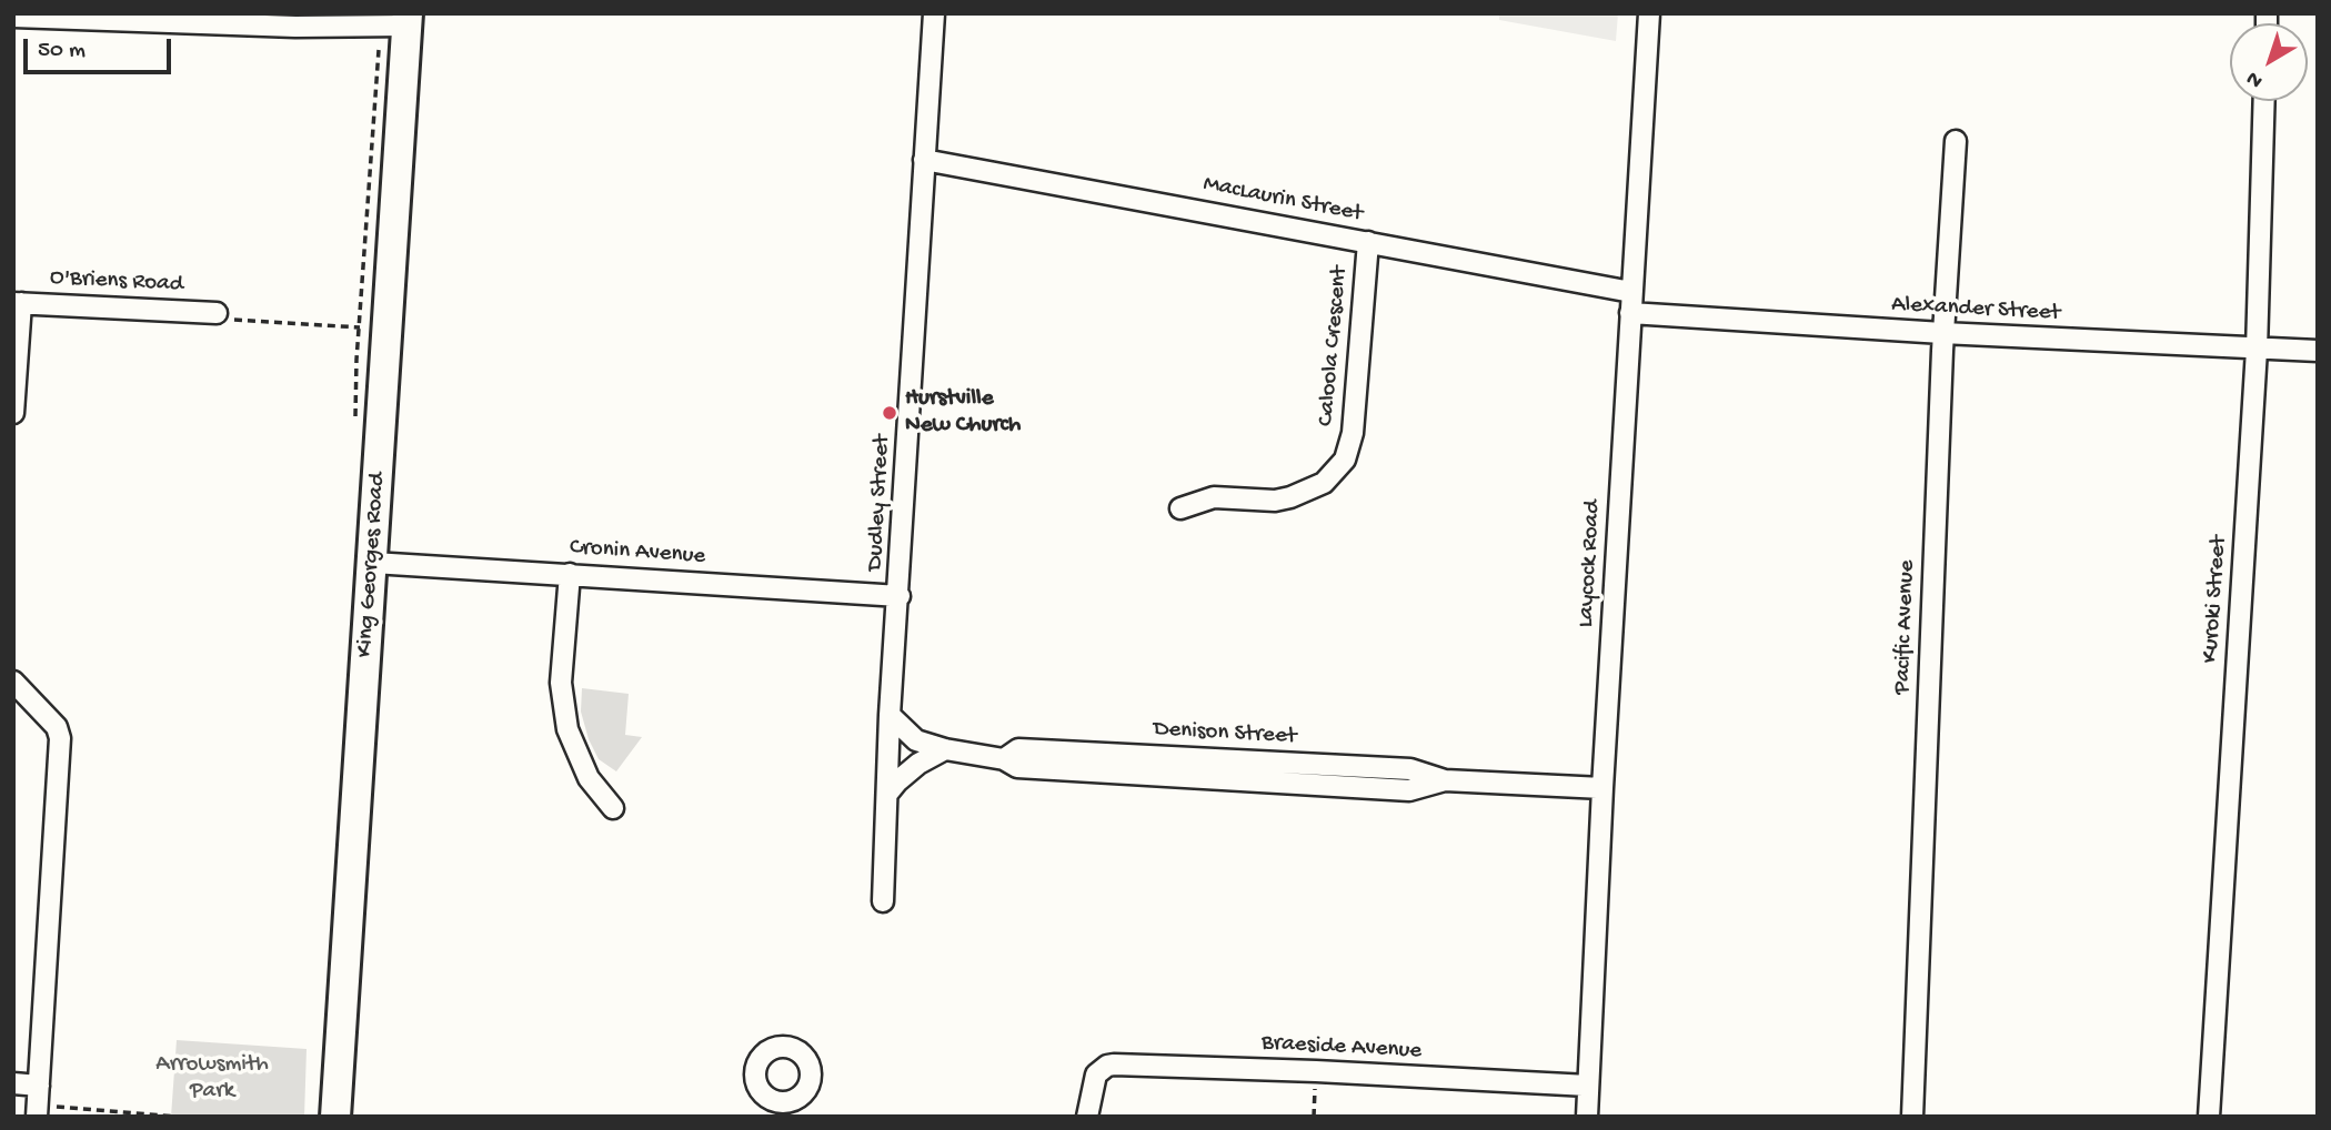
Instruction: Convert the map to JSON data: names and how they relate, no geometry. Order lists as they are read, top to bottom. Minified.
{"streets":{"highway":["King Georges Road"],"street":["MacLaurin Street","O'Briens Road","Alexander Street","Caloola Crescent","Dudley Street","Cronin Avenue","Laycock Road","Kuroki Street","Pacific Avenue","Denison Street","Braeside Avenue"]},"crossings":[["MacLaurin Street","Caloola Crescent"],["MacLaurin Street","Dudley Street"],["MacLaurin Street","Laycock Road"],["Alexander Street","Laycock Road"],["Alexander Street","Kuroki Street"],["Alexander Street","Pacific Avenue"],["Dudley Street","Cronin Avenue"],["Dudley Street","Denison Street"],["Cronin Avenue","King Georges Road"],["Laycock Road","Denison Street"],["Laycock Road","Braeside Avenue"]],"parks":["Arrowsmith Park"],"places":["Hurstville New Church"],"scale_bar":"50 m","north":"bottom left"}
